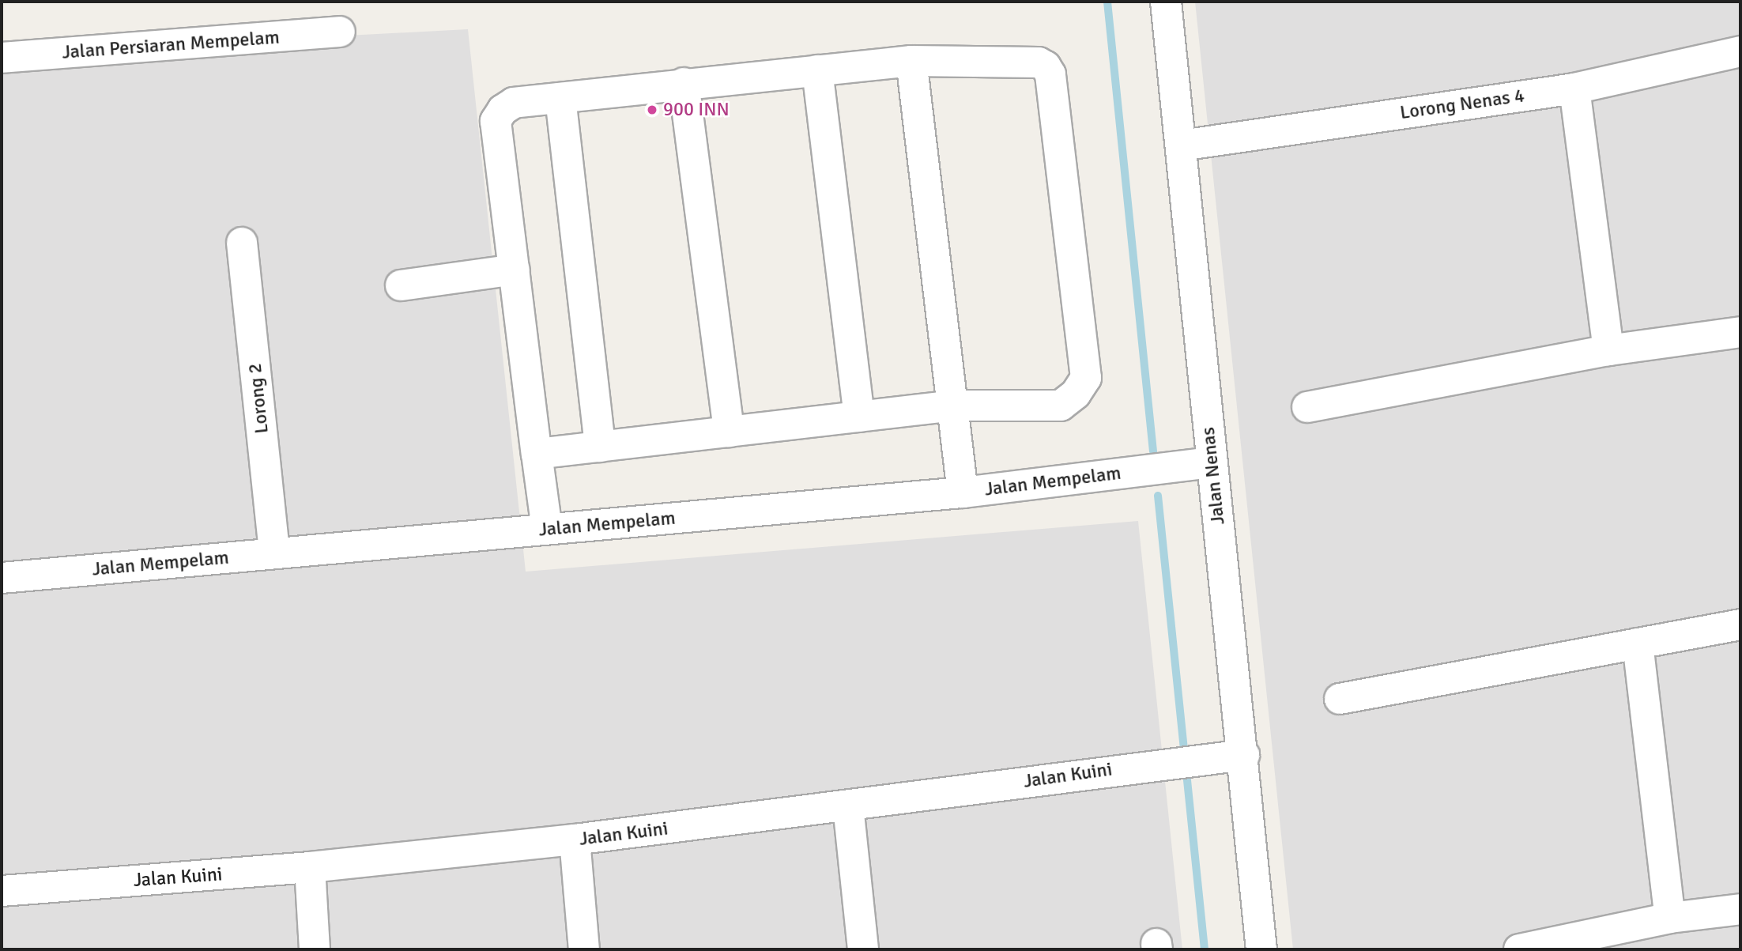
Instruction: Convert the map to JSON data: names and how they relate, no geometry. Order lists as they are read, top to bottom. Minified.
{"streets":{"street":["Jalan Persiaran Mempelam","Lorong Nenas 4","Lorong 2","Jalan Nenas","Jalan Mempelam","Jalan Kuini"]},"crossings":[["Lorong Nenas 4","Jalan Nenas"],["Lorong 2","Jalan Mempelam"],["Jalan Nenas","Jalan Mempelam"],["Jalan Nenas","Jalan Kuini"]],"places":["900 INN"]}
